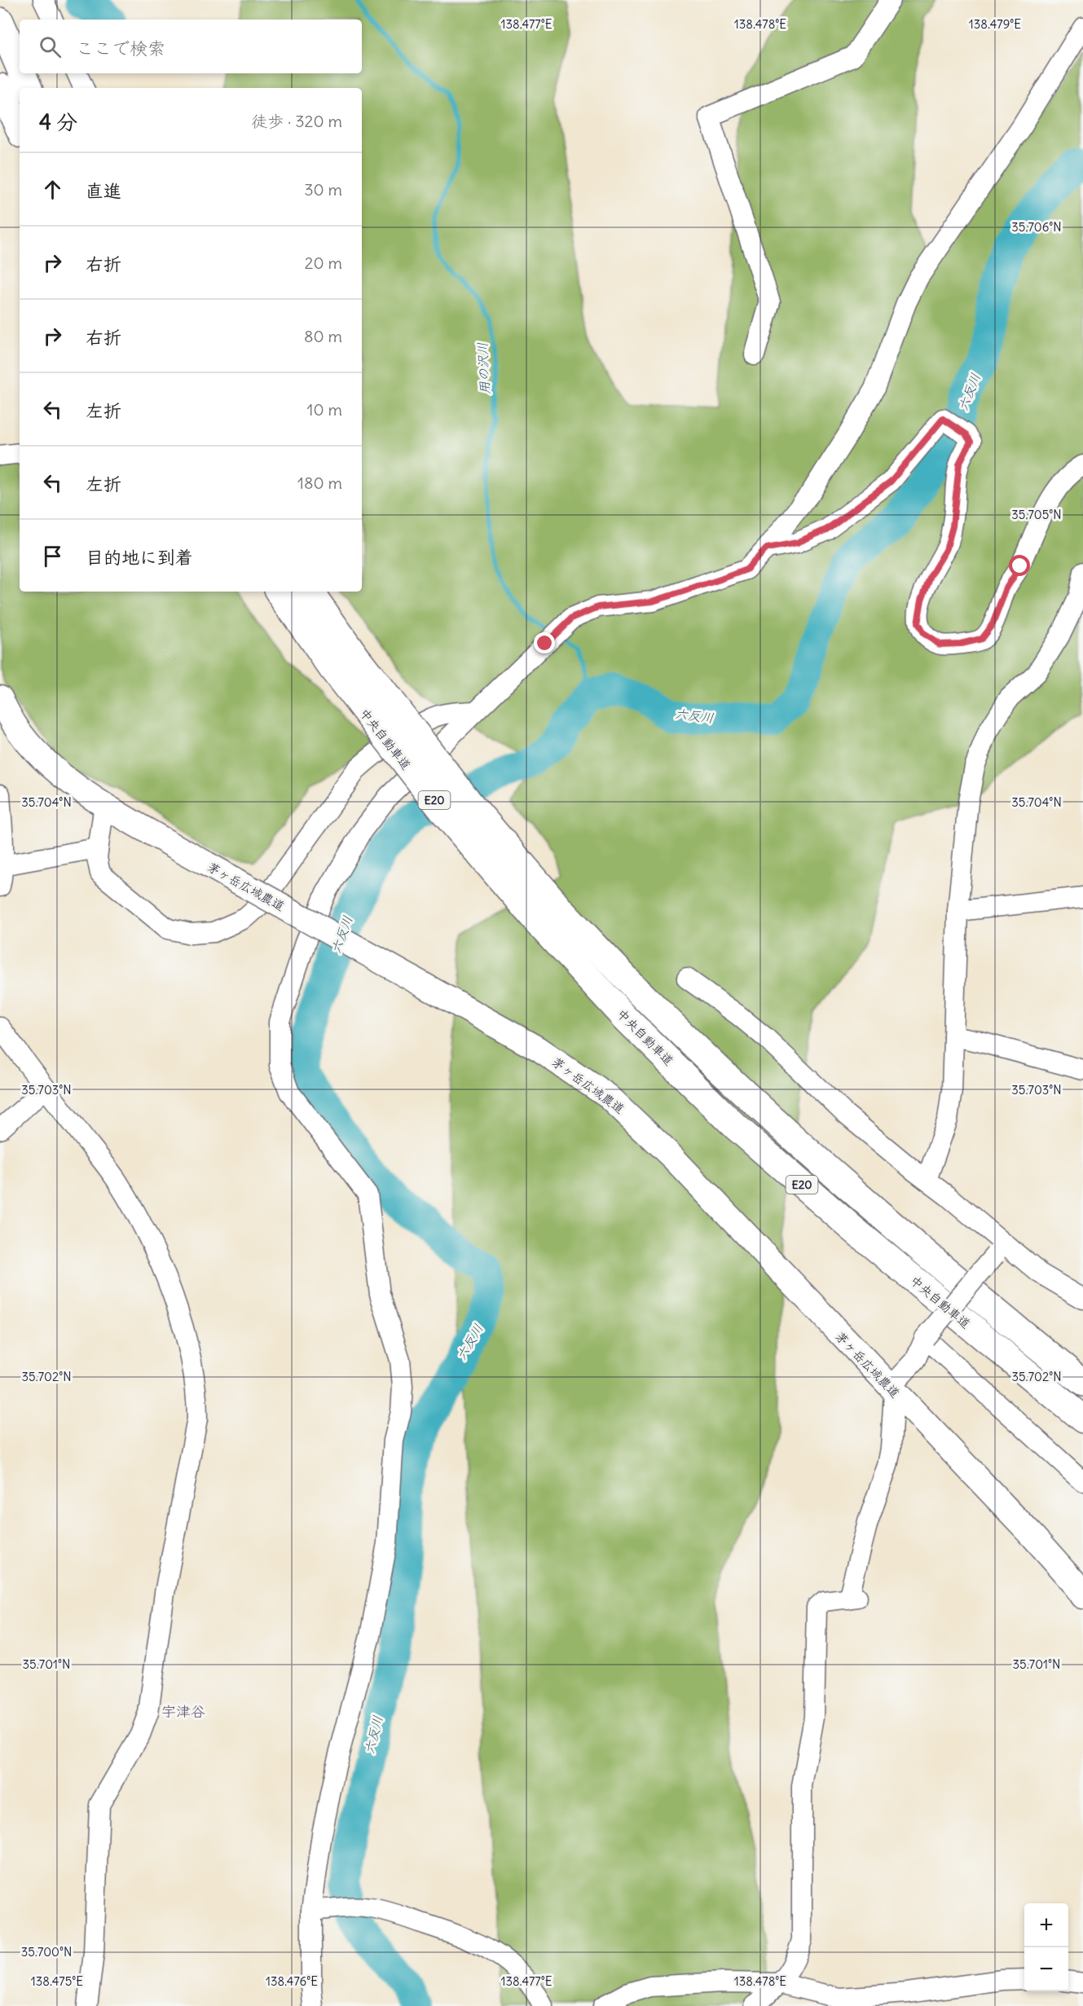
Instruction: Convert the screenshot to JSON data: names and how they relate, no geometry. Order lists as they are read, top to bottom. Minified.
{"streets":{"highway":["中央自動車道","E20"],"street":["茅ヶ岳広域農道"]},"districts":["宇津谷"],"water":["用の沢川","六反川"],"page":{"search":"ここで検索","heading":["4 分","徒歩 · 320 m"],"list":[["直進","30 m"],["右折","20 m"],["右折","80 m"],["左折","10 m"],["左折","180 m"],"目的地に到着"],"map_buttons":["+","−"]},"coordinates":["138.477°E","138.478°E","138.479°E","35.706°N","35.705°N","35.704°N","35.703°N","35.702°N","35.701°N","35.700°N","138.475°E","138.476°E"]}
